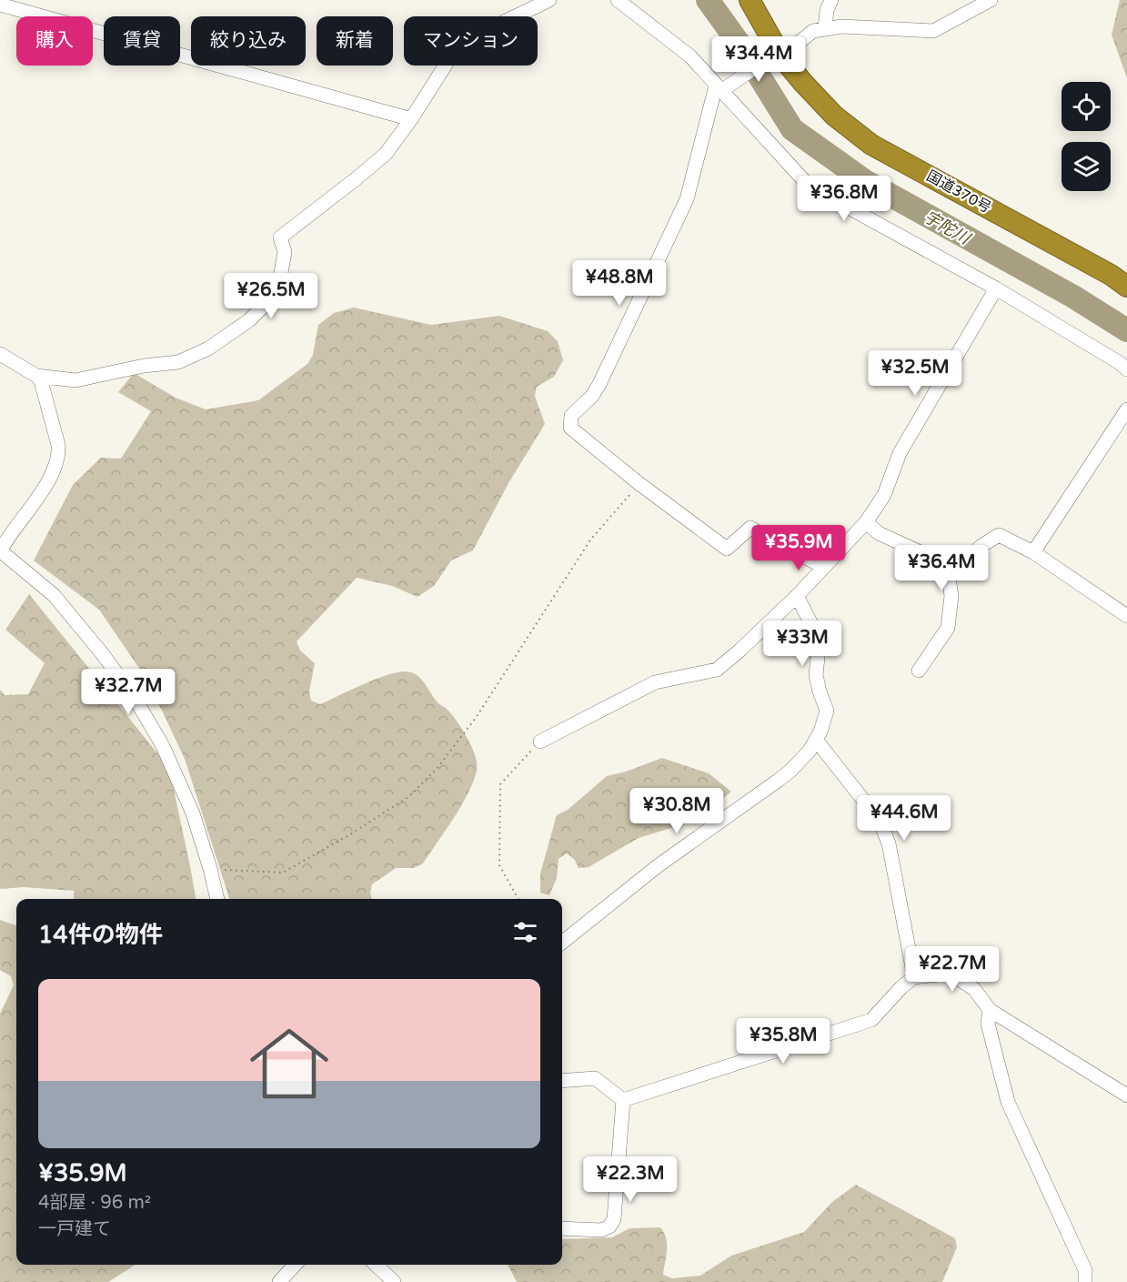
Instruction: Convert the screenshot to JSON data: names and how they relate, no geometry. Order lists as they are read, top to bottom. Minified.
{"streets":{"highway":["国道370号"]},"water":["宇陀川"],"page":{"chip":["購入","賃貸","絞り込み","新着","マンション"],"price":["¥34.4M","¥36.8M","¥48.8M","¥26.5M","¥32.5M","¥35.9M","¥36.4M","¥33M","¥32.7M","¥30.8M","¥44.6M","¥22.7M","¥35.8M","¥22.3M"],"heading":"14件の物件","list":[{"name":"¥35.9M","note":"4部屋 · 96 m² · 一戸建て"}]}}
